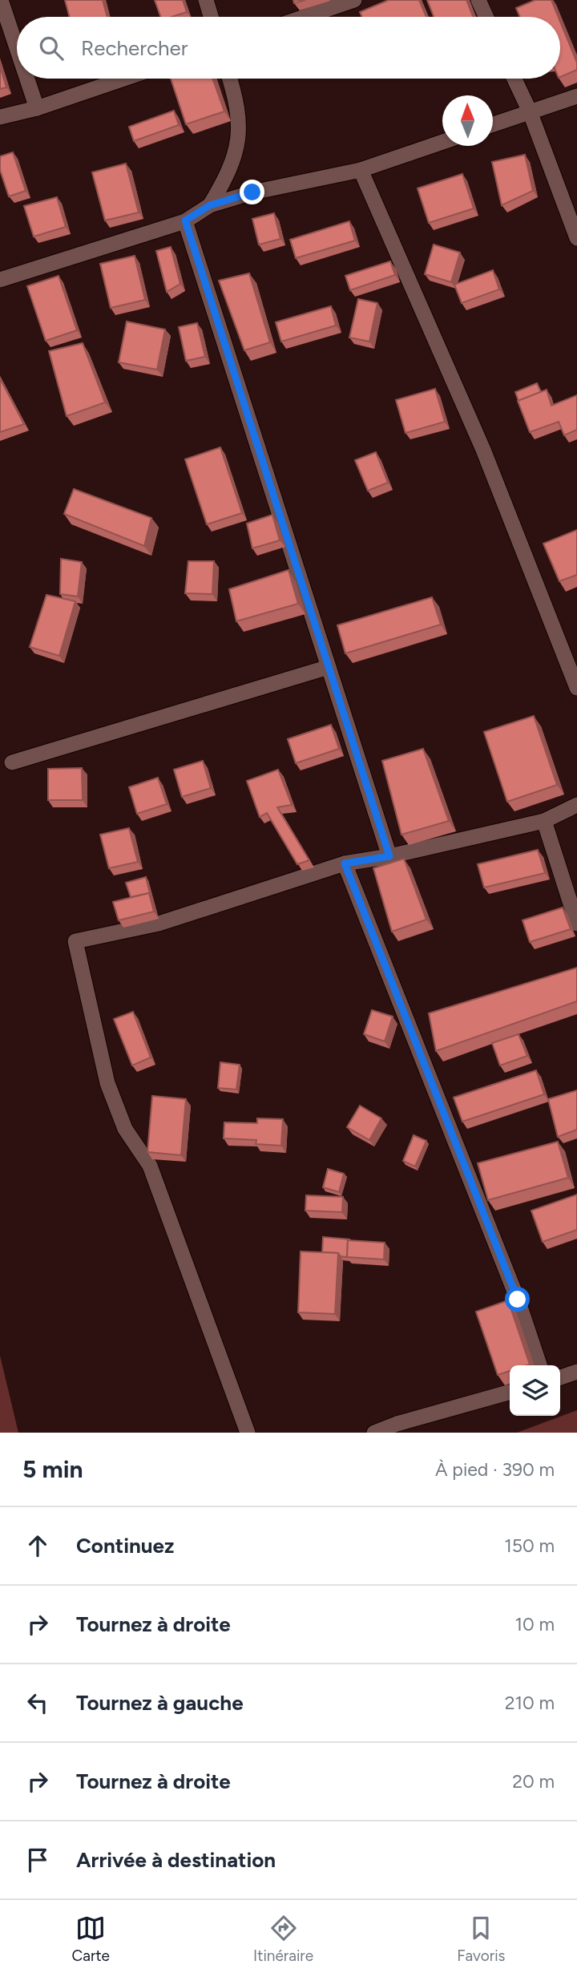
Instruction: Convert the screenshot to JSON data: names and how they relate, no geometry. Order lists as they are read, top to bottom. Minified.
{"north":"top","page":{"search":"Rechercher","heading":["5 min","À pied · 390 m"],"list":[["Continuez","150 m"],["Tournez à droite","10 m"],["Tournez à gauche","210 m"],["Tournez à droite","20 m"],"Arrivée à destination"],"nav":["Carte","Itinéraire","Favoris"]}}
